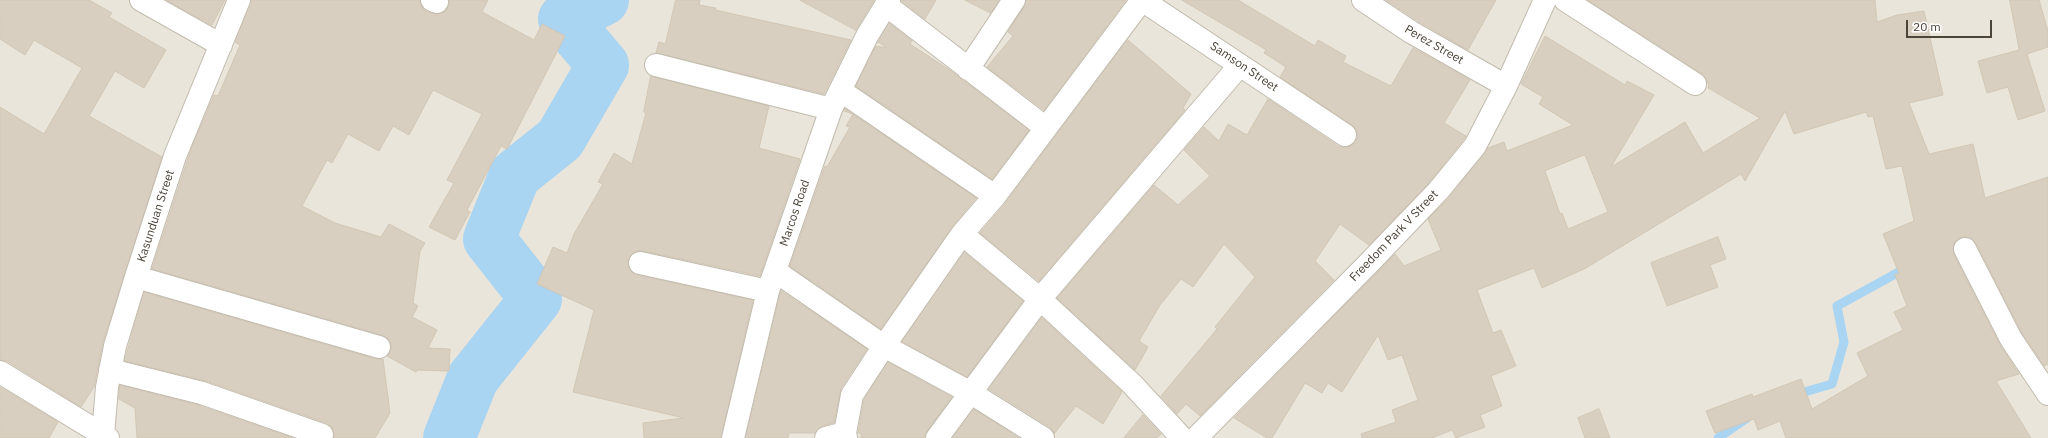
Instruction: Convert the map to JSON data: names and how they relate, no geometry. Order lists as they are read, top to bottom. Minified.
{"streets":{"street":["Perez Street","Samson Street","Marcos Road","Kasunduan Street","Freedom Park V Street"]},"crossings":[["Perez Street","Freedom Park V Street"]],"scale_bar":"20 m"}
